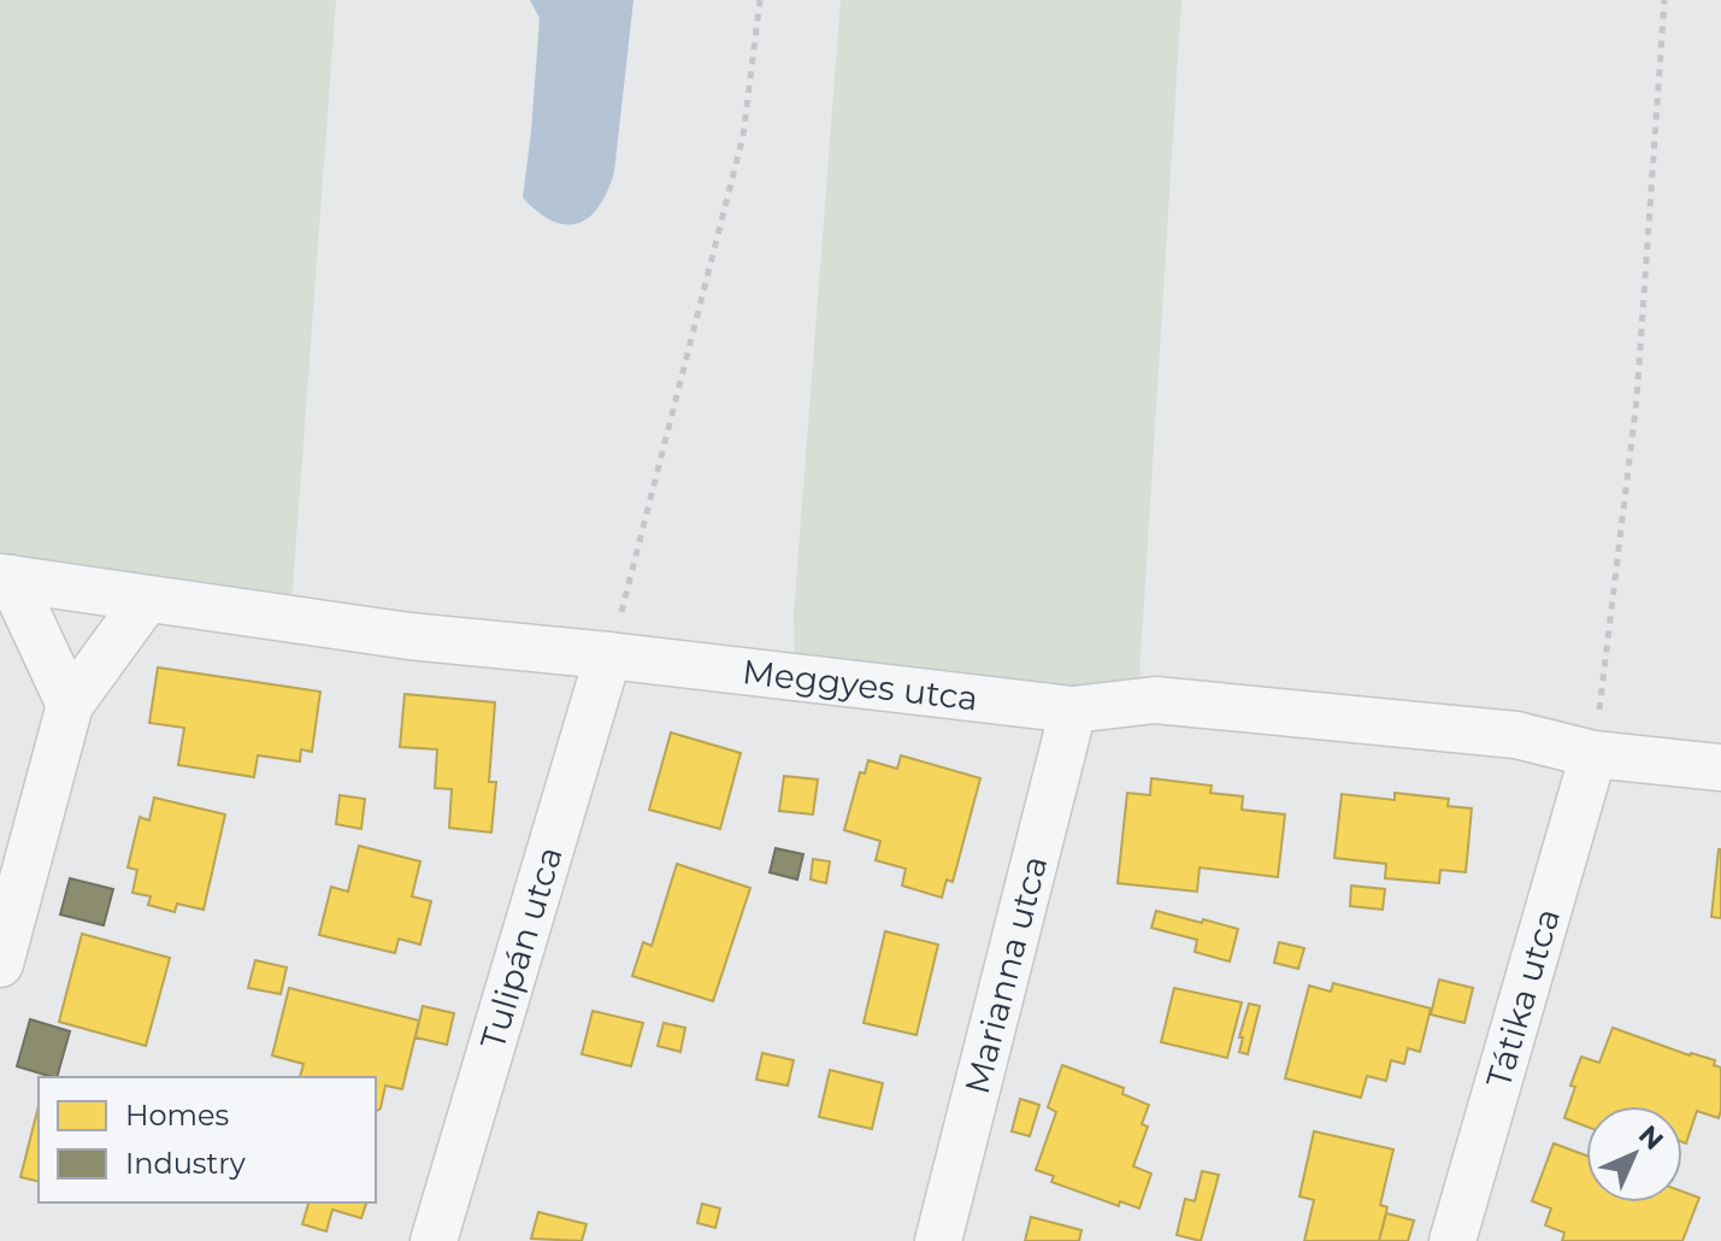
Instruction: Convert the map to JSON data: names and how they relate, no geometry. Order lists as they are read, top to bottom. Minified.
{"streets":{"street":["Meggyes utca","Tulipán utca","Marianna utca","Tátika utca"]},"crossings":[["Meggyes utca","Tulipán utca"],["Meggyes utca","Marianna utca"],["Meggyes utca","Tátika utca"]],"legend":["Homes","Industry"],"north":"top right"}
